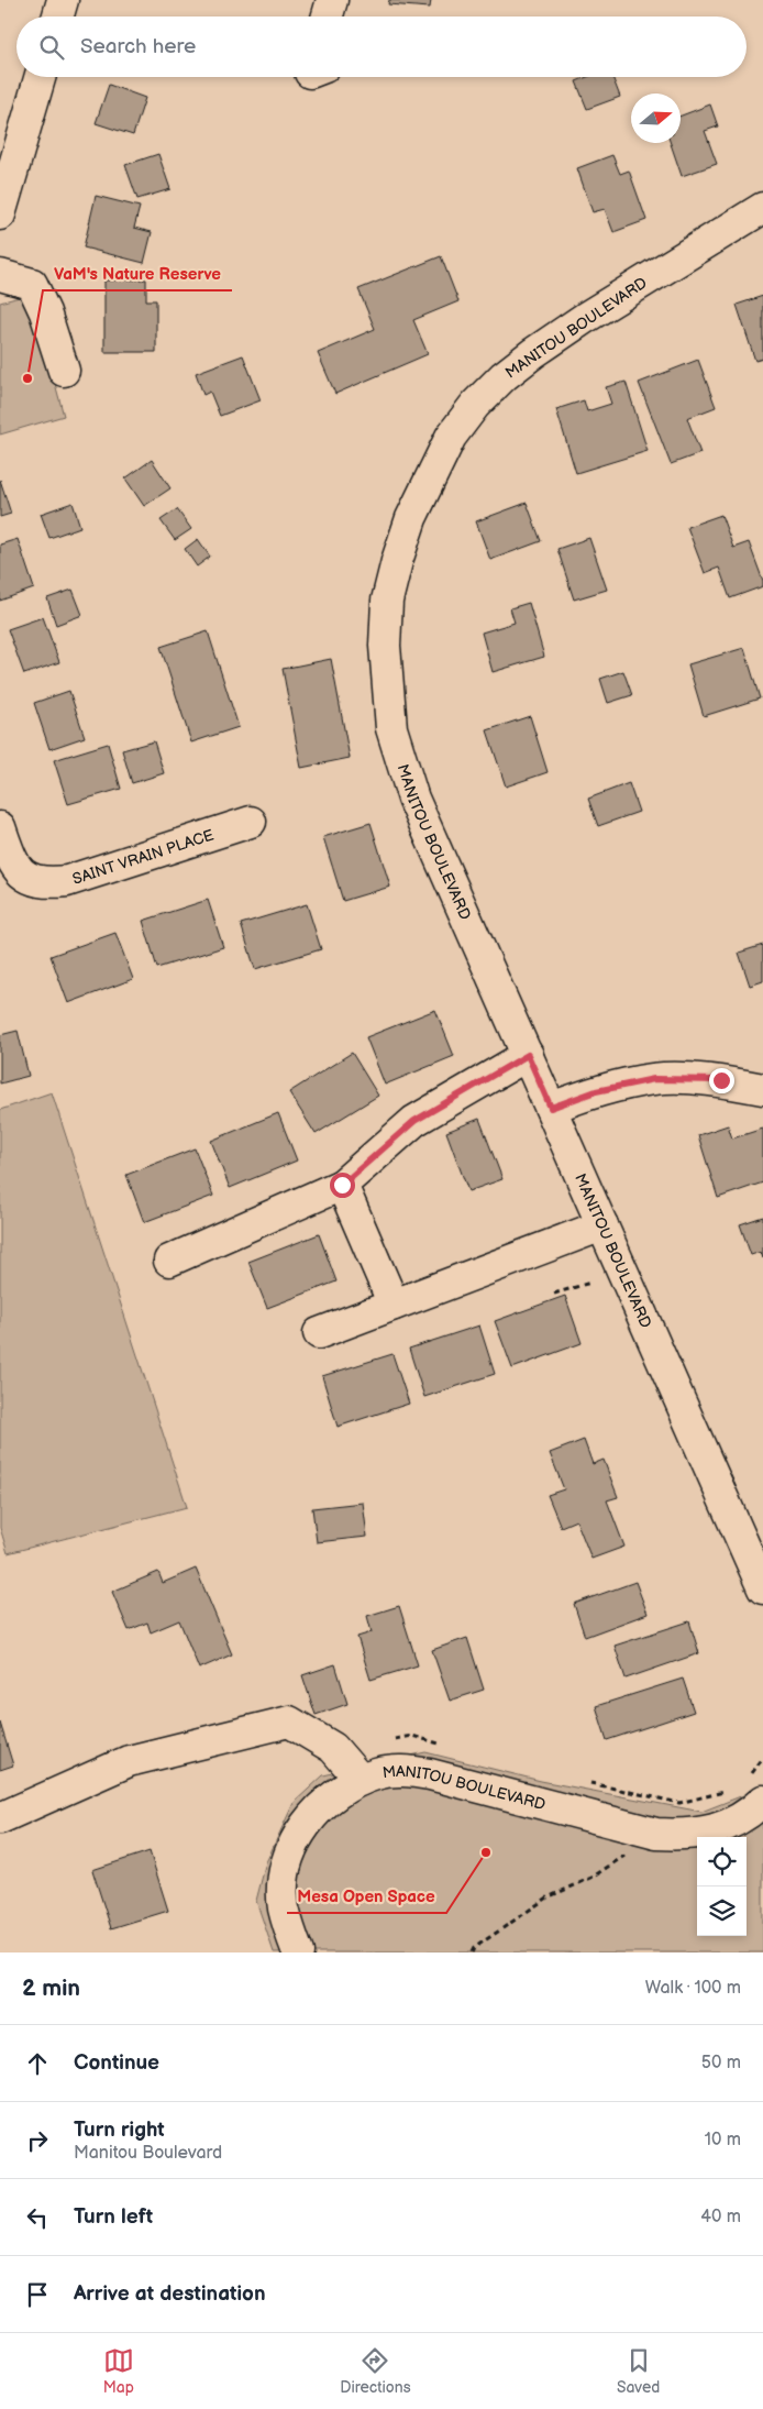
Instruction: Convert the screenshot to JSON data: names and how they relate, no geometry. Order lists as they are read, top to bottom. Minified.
{"streets":{"street":["MANITOU BOULEVARD","SAINT VRAIN PLACE"]},"places":["VaM's Nature Reserve","Mesa Open Space"],"north":"right","page":{"search":"Search here","heading":["2 min","Walk · 100 m"],"list":[["Continue","50 m"],["Turn right","Manitou Boulevard","10 m"],["Turn left","40 m"],"Arrive at destination"],"nav":["Map","Directions","Saved"]}}
